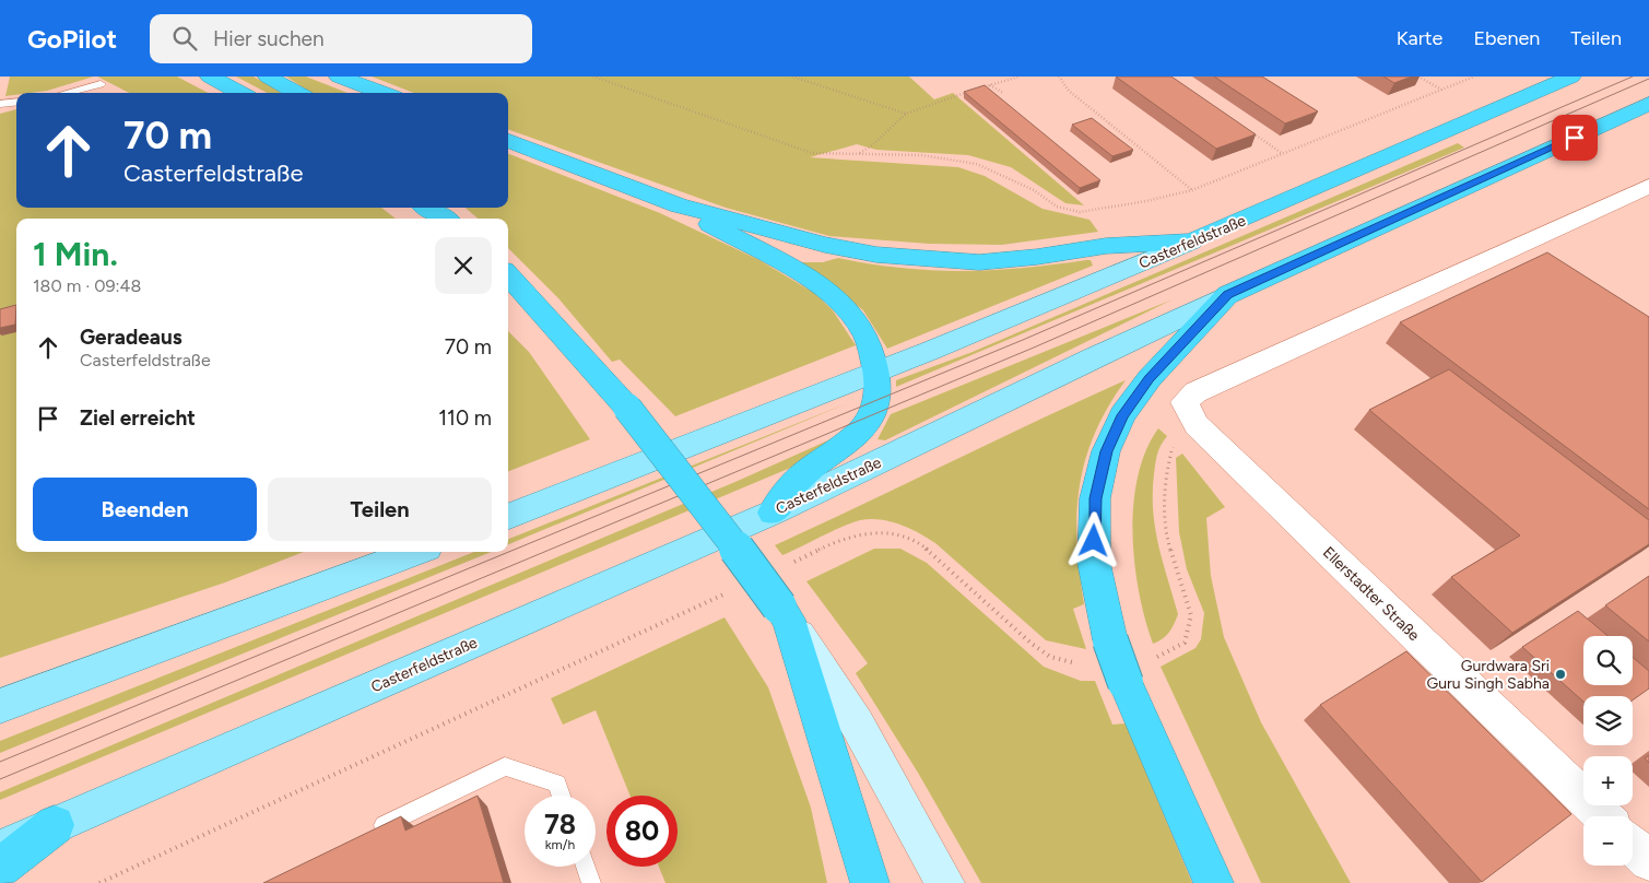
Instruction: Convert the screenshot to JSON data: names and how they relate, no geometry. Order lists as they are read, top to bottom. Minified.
{"streets":{"highway":["Casterfeldstraße"],"street":["Ellerstadter Straße"]},"places":["Gurdwara Sri Guru Singh Sabha"],"page":{"header":"GoPilot","search":"Hier suchen","nav":["Karte","Ebenen","Teilen"],"turn":["70 m","Casterfeldstraße"],"heading":["1 Min.","180 m · 09:48"],"list":[{"name":"Geradeaus","note":"Casterfeldstraße","value":"70 m"},{"name":"Ziel erreicht","value":"110 m"}],"buttons":["Beenden","Teilen"],"map_buttons":["+","−"],"speed":"78 km/h","limit":"80"}}
